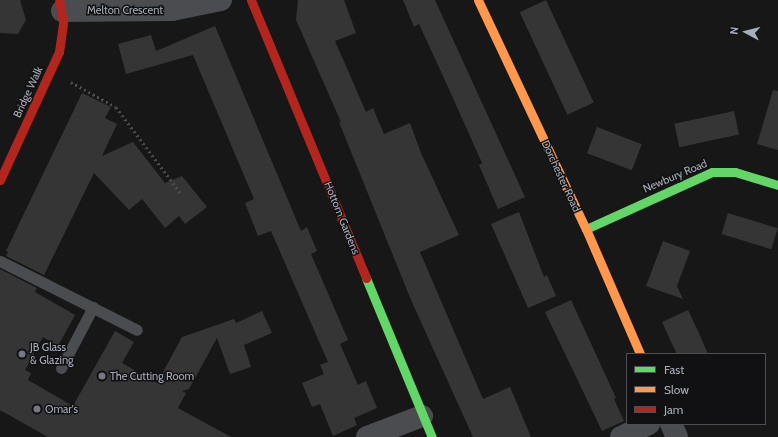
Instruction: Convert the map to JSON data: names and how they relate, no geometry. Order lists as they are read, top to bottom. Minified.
{"streets":{"street":["Melton Crescent","Bridge Walk","Dorchester Road","Newbury Road","Hottom Gardens"]},"crossings":[["Melton Crescent","Bridge Walk"],["Dorchester Road","Newbury Road"]],"places":["JB Glass & Glazing","The Cutting Room","Omar's"],"legend":["Fast","Slow","Jam"],"north":"left"}
